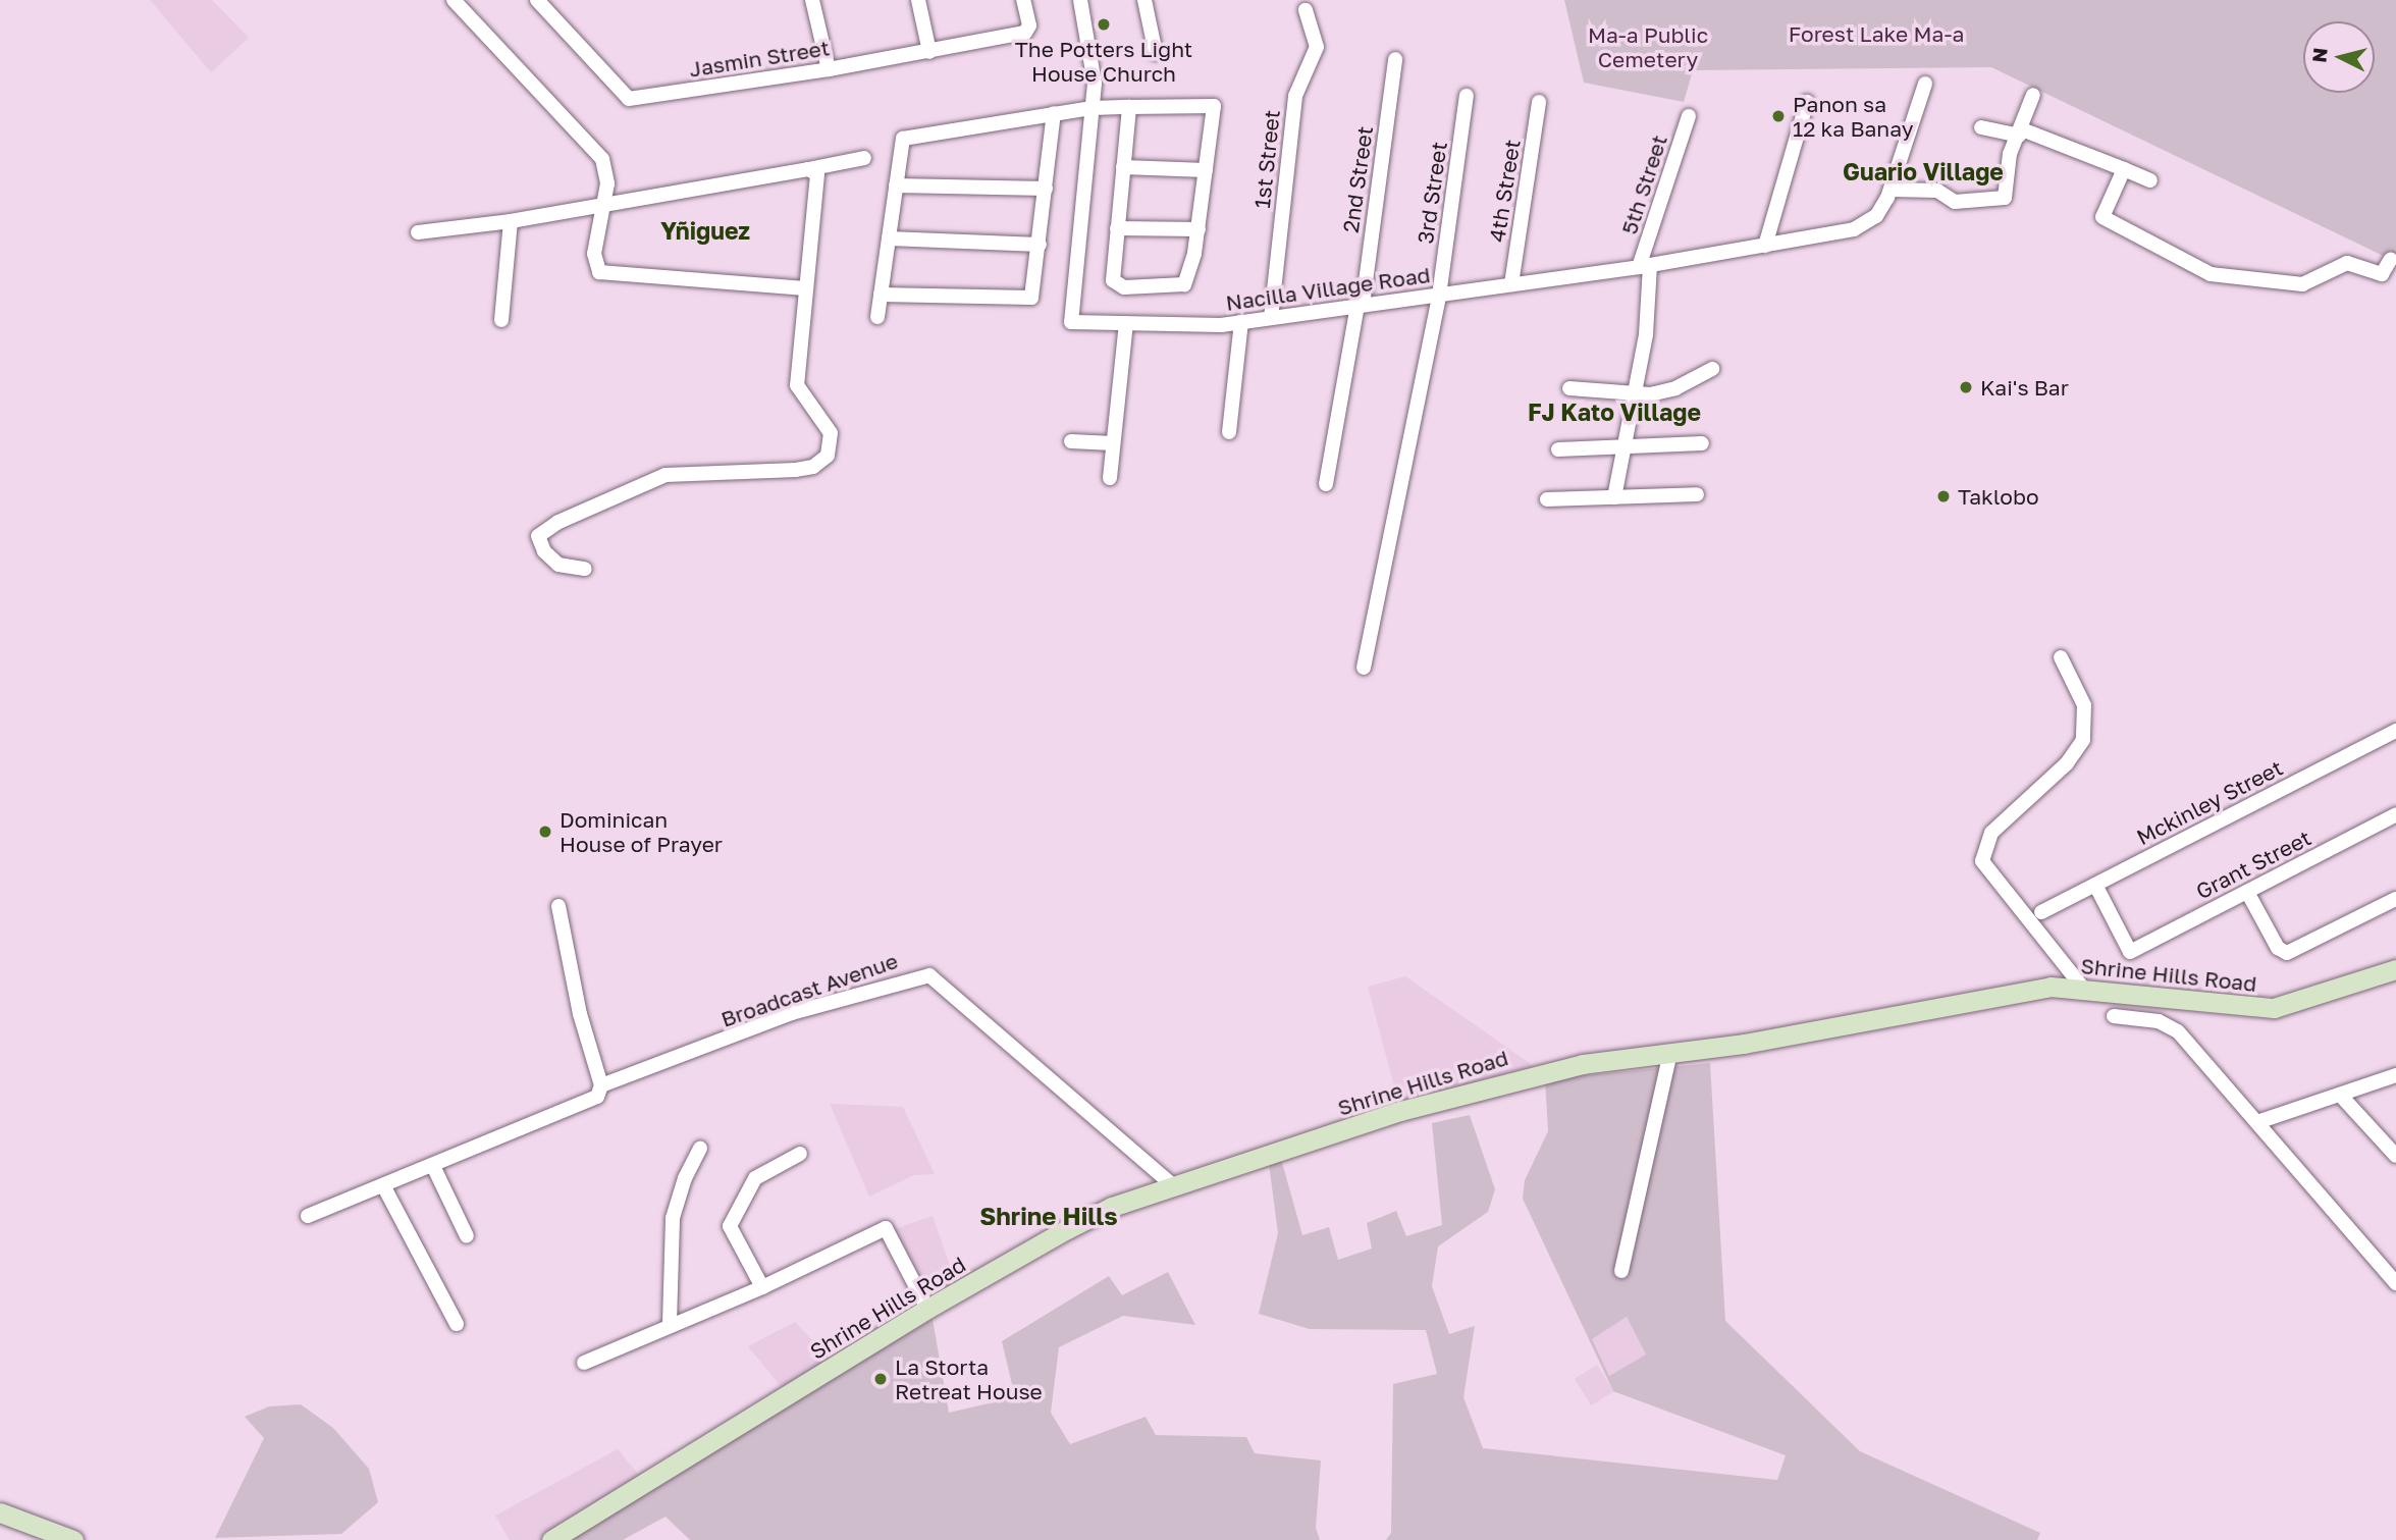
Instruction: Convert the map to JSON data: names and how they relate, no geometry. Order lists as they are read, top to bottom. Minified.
{"streets":{"street":["Jasmin Street","1st Street","2nd Street","5th Street","4th Street","3rd Street","Nacilla Village Road","Mckinley Street","Grant Street","Shrine Hills Road","Broadcast Avenue"]},"crossings":[["1st Street","Nacilla Village Road"],["2nd Street","Nacilla Village Road"],["5th Street","Nacilla Village Road"],["4th Street","Nacilla Village Road"],["3rd Street","Nacilla Village Road"],["Mckinley Street","Grant Street"],["Shrine Hills Road","Broadcast Avenue"]],"districts":["Guario Village","Yñiguez","FJ Kato Village","Shrine Hills"],"parks":["Forest Lake Ma-a","Ma-a Public Cemetery"],"places":["The Potters Light House Church","Panon sa 12 ka Banay","Kai's Bar","Taklobo","Dominican House of Prayer","La Storta Retreat House"],"north":"left"}
